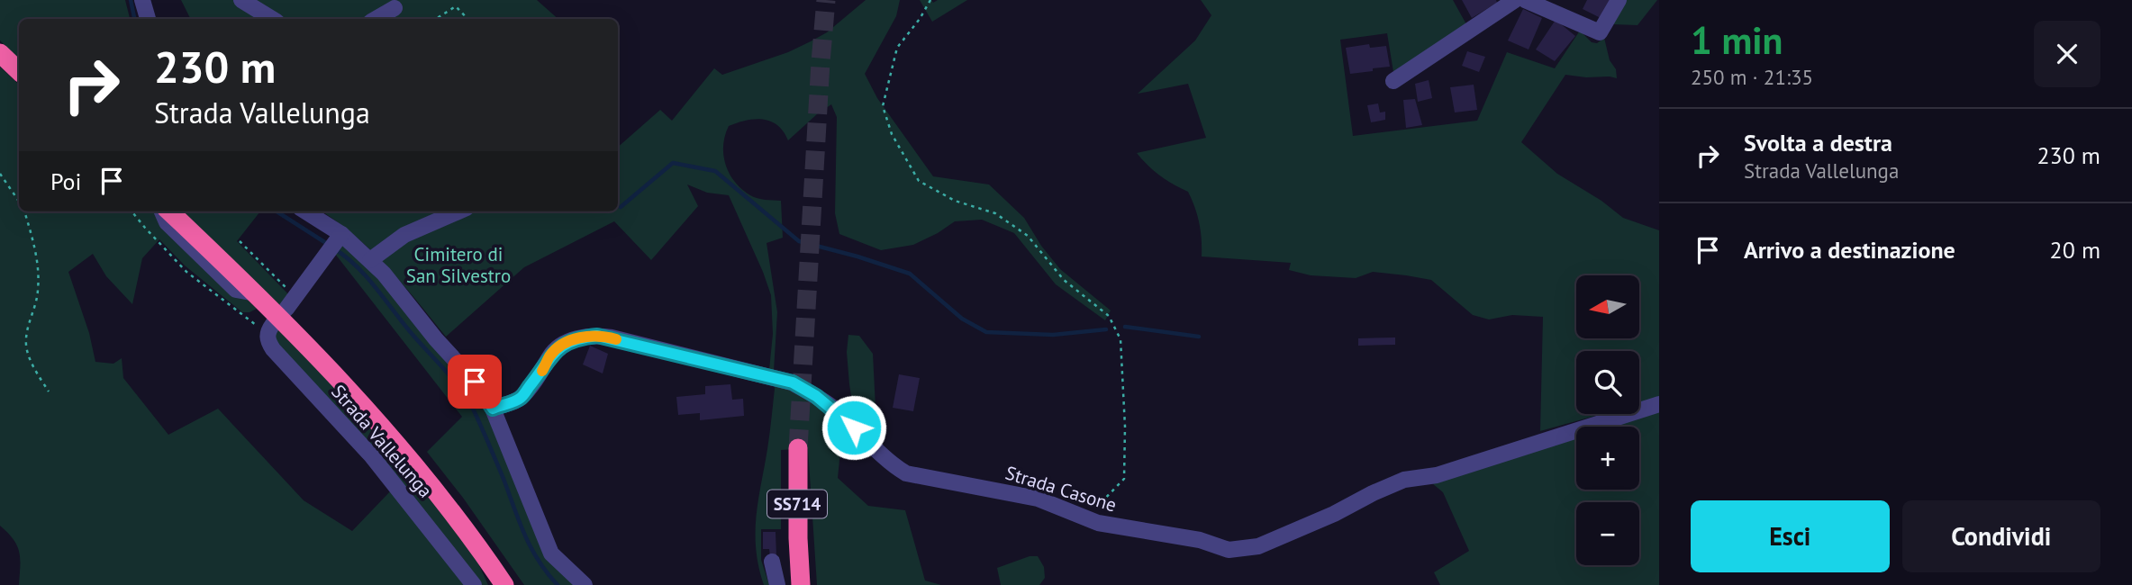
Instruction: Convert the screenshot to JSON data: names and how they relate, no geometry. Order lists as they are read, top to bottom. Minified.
{"streets":{"highway":["SS714"],"street":["Strada Vallelunga","Strada Casone"]},"parks":["Cimitero di San Silvestro"],"north":"left","page":{"heading":["1 min","250 m · 21:35"],"turn":["230 m","Strada Vallelunga"],"list":[{"name":"Svolta a destra","note":"Strada Vallelunga","value":"230 m"},{"name":"Arrivo a destinazione","value":"20 m"}],"then":"Poi","map_buttons":["+","−"],"buttons":["Esci","Condividi"]}}
